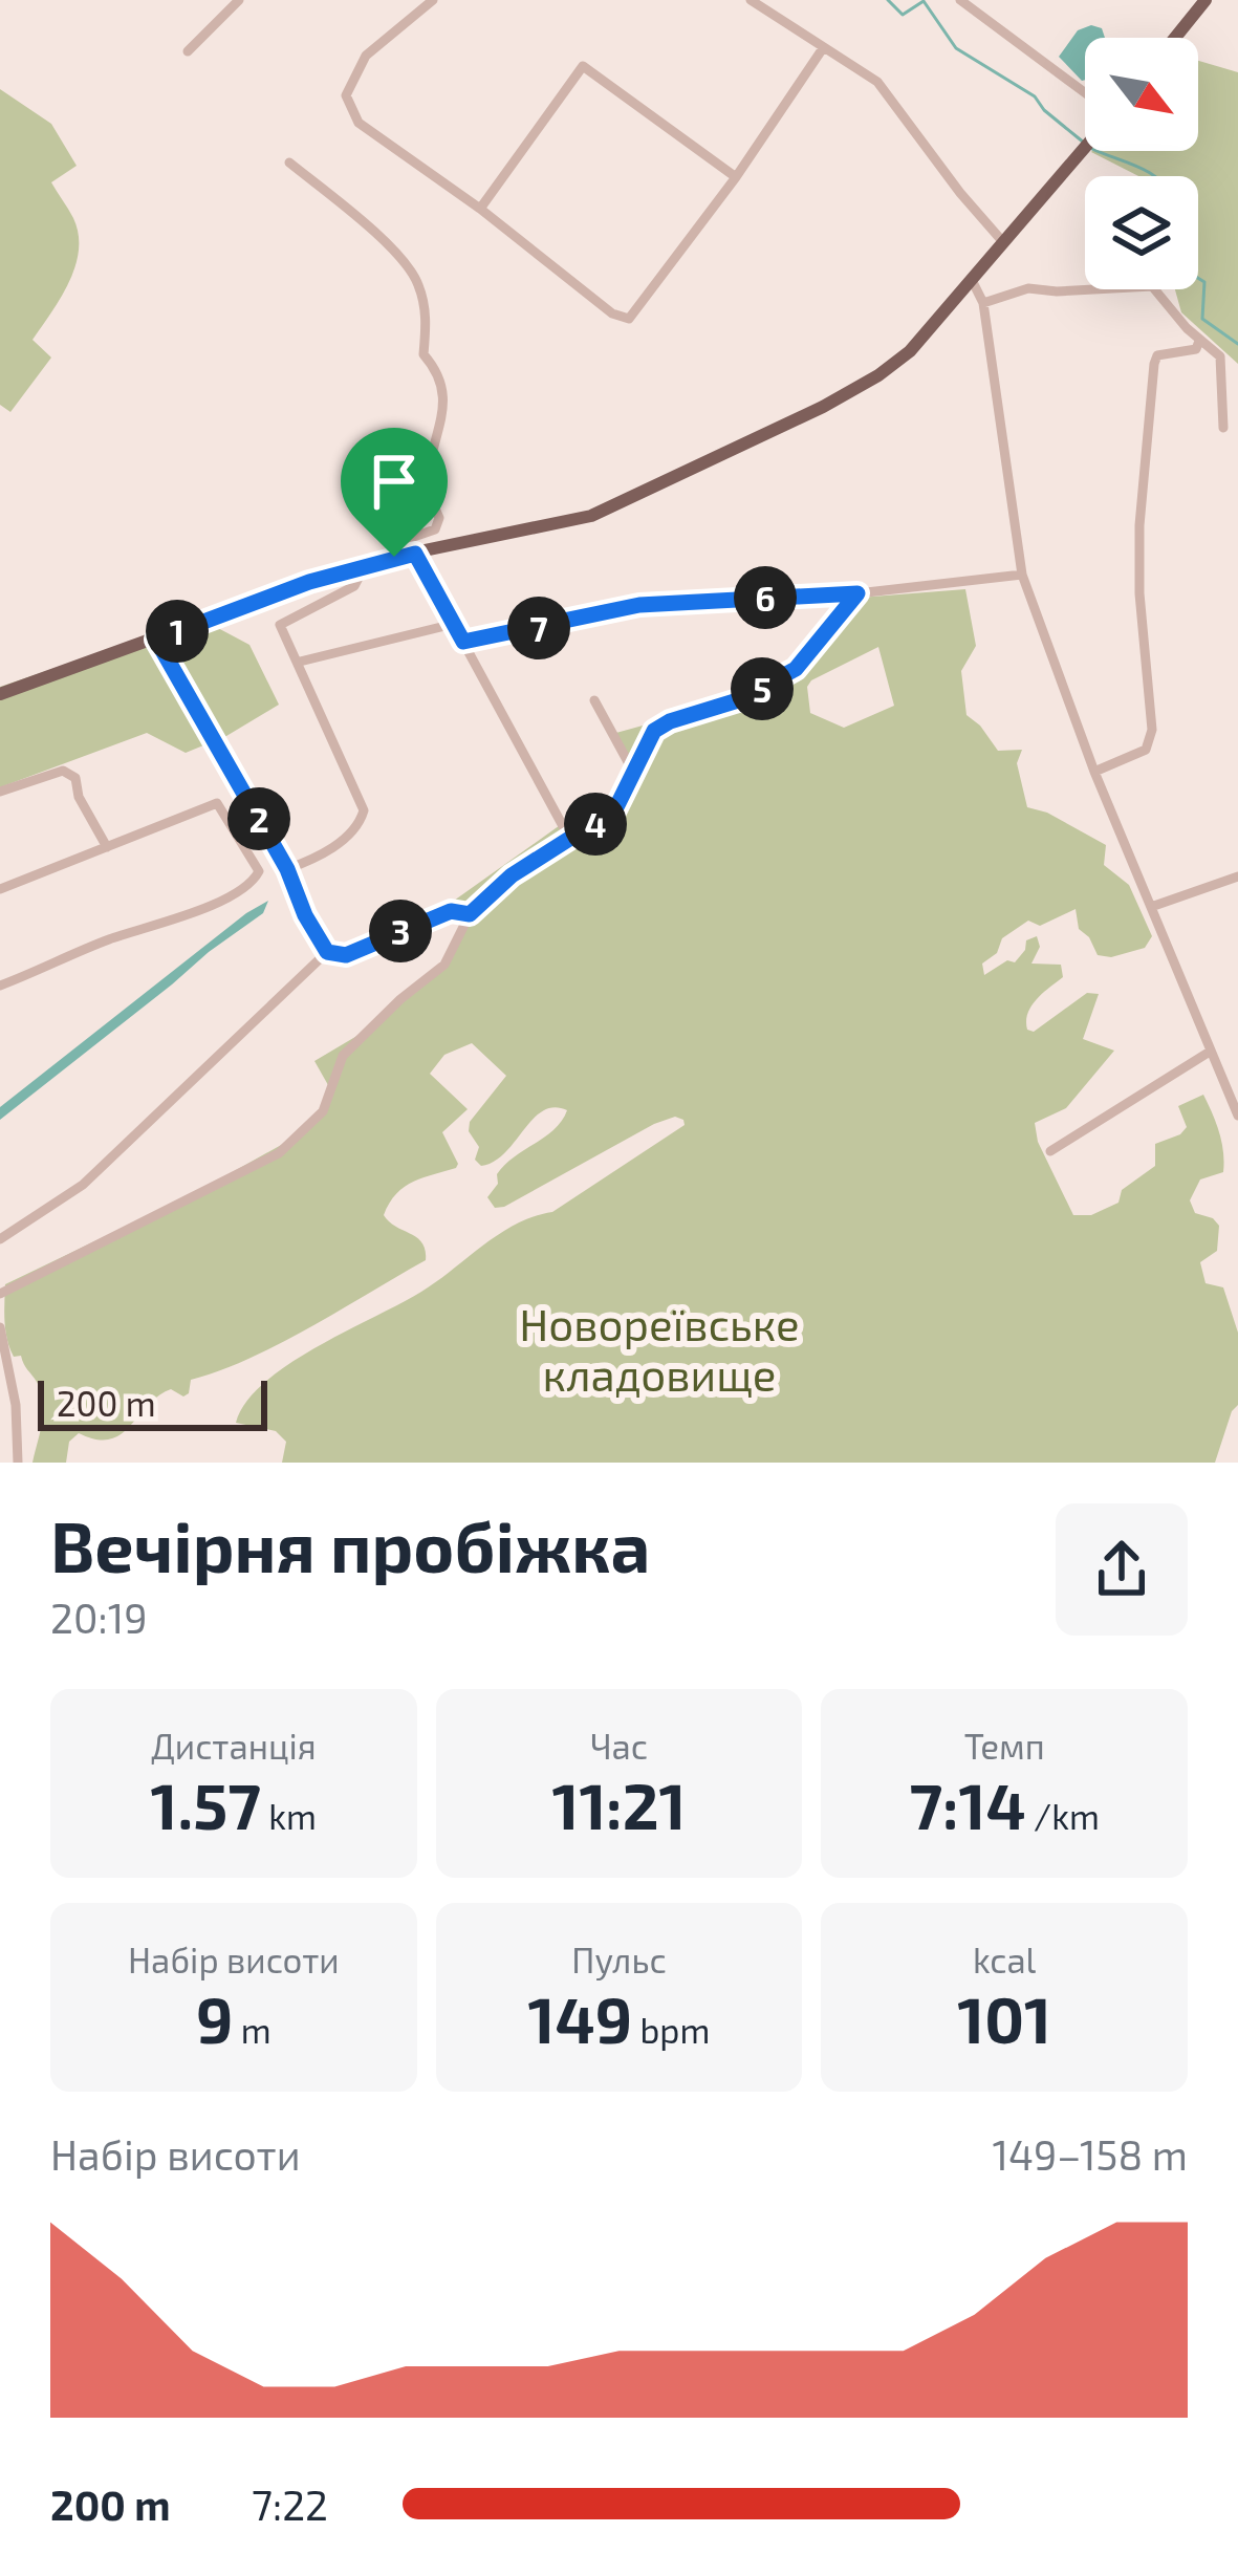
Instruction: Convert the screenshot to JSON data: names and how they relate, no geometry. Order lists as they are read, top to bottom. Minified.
{"parks":["Новореївське кладовище"],"scale_bar":"200 m","north":"bottom right","page":{"pins":["6","7","1","5","2","4","3"],"scale":"200 m","heading":["Вечірня пробіжка","20:19"],"stats":[["Дистанція","1.57 km"],["Час","11:21"],["Темп","7:14 /km"],["Набір висоти","9 m"],["Пульс","149 bpm"],["kcal","101"]],"chart":["Набір висоти","149–158 m"],"list":[{"name":"200 m","note":"7:22"}]}}
